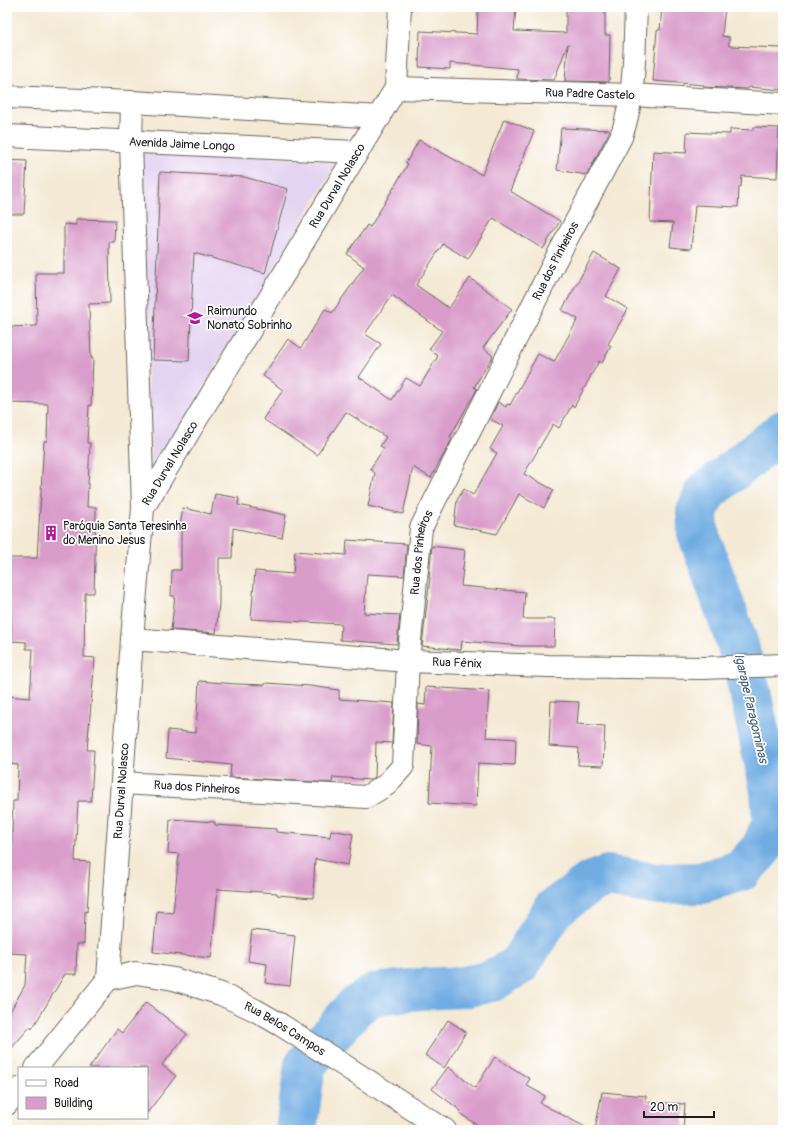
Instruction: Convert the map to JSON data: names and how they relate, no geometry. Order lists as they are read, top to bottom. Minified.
{"streets":{"street":["Rua Padre Castelo","Avenida Jaime Longo","Rua Durval Nolasco","Rua dos Pinheiros","Rua Fênix","Rua Belos Campos"]},"crossings":[["Rua Padre Castelo","Rua Durval Nolasco"],["Rua Padre Castelo","Rua dos Pinheiros"],["Avenida Jaime Longo","Rua Durval Nolasco"],["Rua Durval Nolasco","Rua dos Pinheiros"],["Rua Durval Nolasco","Rua Fênix"],["Rua Durval Nolasco","Rua Belos Campos"],["Rua dos Pinheiros","Rua Fênix"]],"water":["Igarape Paragominas"],"places":{"school or university":["Raimundo Nonato Sobrinho"],"building":["Paróquia Santa Teresinha do Menino Jesus"]},"legend":["Road","Building"],"scale_bar":"20 m"}
